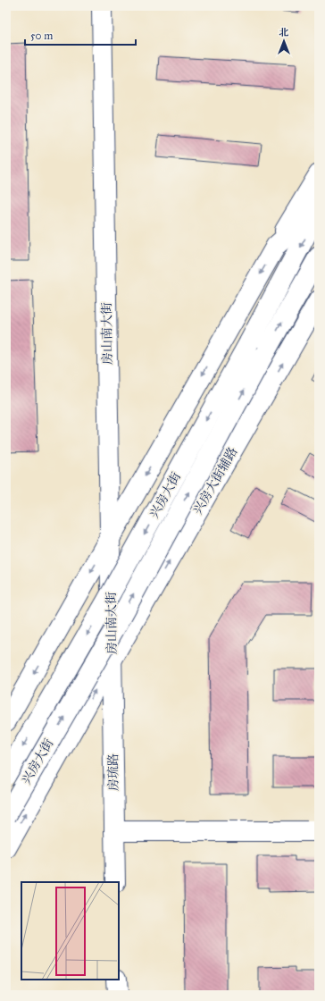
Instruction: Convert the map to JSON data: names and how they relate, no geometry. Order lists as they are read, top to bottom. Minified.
{"streets":{"main road":["房山南大街","兴房大街辅路","兴房大街","房琉路"]},"crossings":[["房山南大街","兴房大街辅路"],["房山南大街","兴房大街"],["房山南大街","房琉路"],["兴房大街辅路","兴房大街"],["兴房大街辅路","房琉路"],["兴房大街","房琉路"]],"scale_bar":"50 m","north":"top"}
